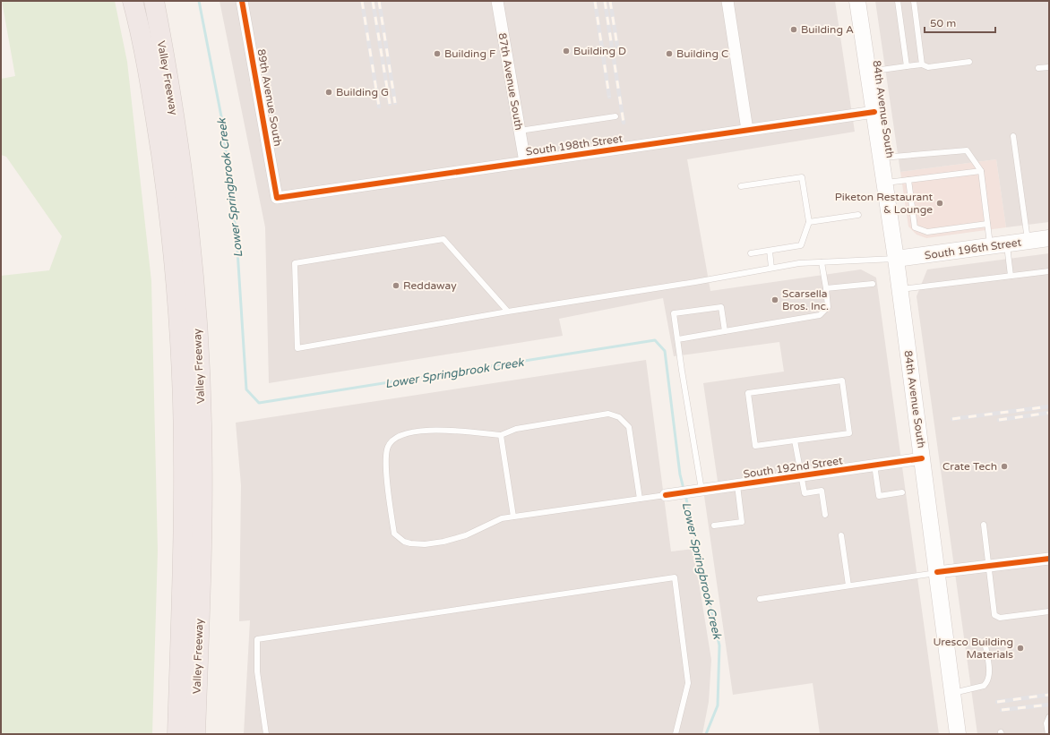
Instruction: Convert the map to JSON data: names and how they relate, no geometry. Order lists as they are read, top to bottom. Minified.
{"streets":{"highway":["Valley Freeway"],"main road":["84th Avenue South","South 196th Street"],"street":["87th Avenue South","89th Avenue South","South 198th Street","South 192nd Street"]},"crossings":[["87th Avenue South","South 198th Street"],["89th Avenue South","South 198th Street"],["84th Avenue South","South 198th Street"],["84th Avenue South","South 196th Street"],["84th Avenue South","South 192nd Street"]],"water":["Lower Springbrook Creek"],"places":["Building A","Building D","Building F","Building C","Building G","Piketon Restaurant & Lounge","Reddaway","Scarsella Bros. Inc.","Crate Tech","Uresco Building Materials"],"scale_bar":"50 m"}
